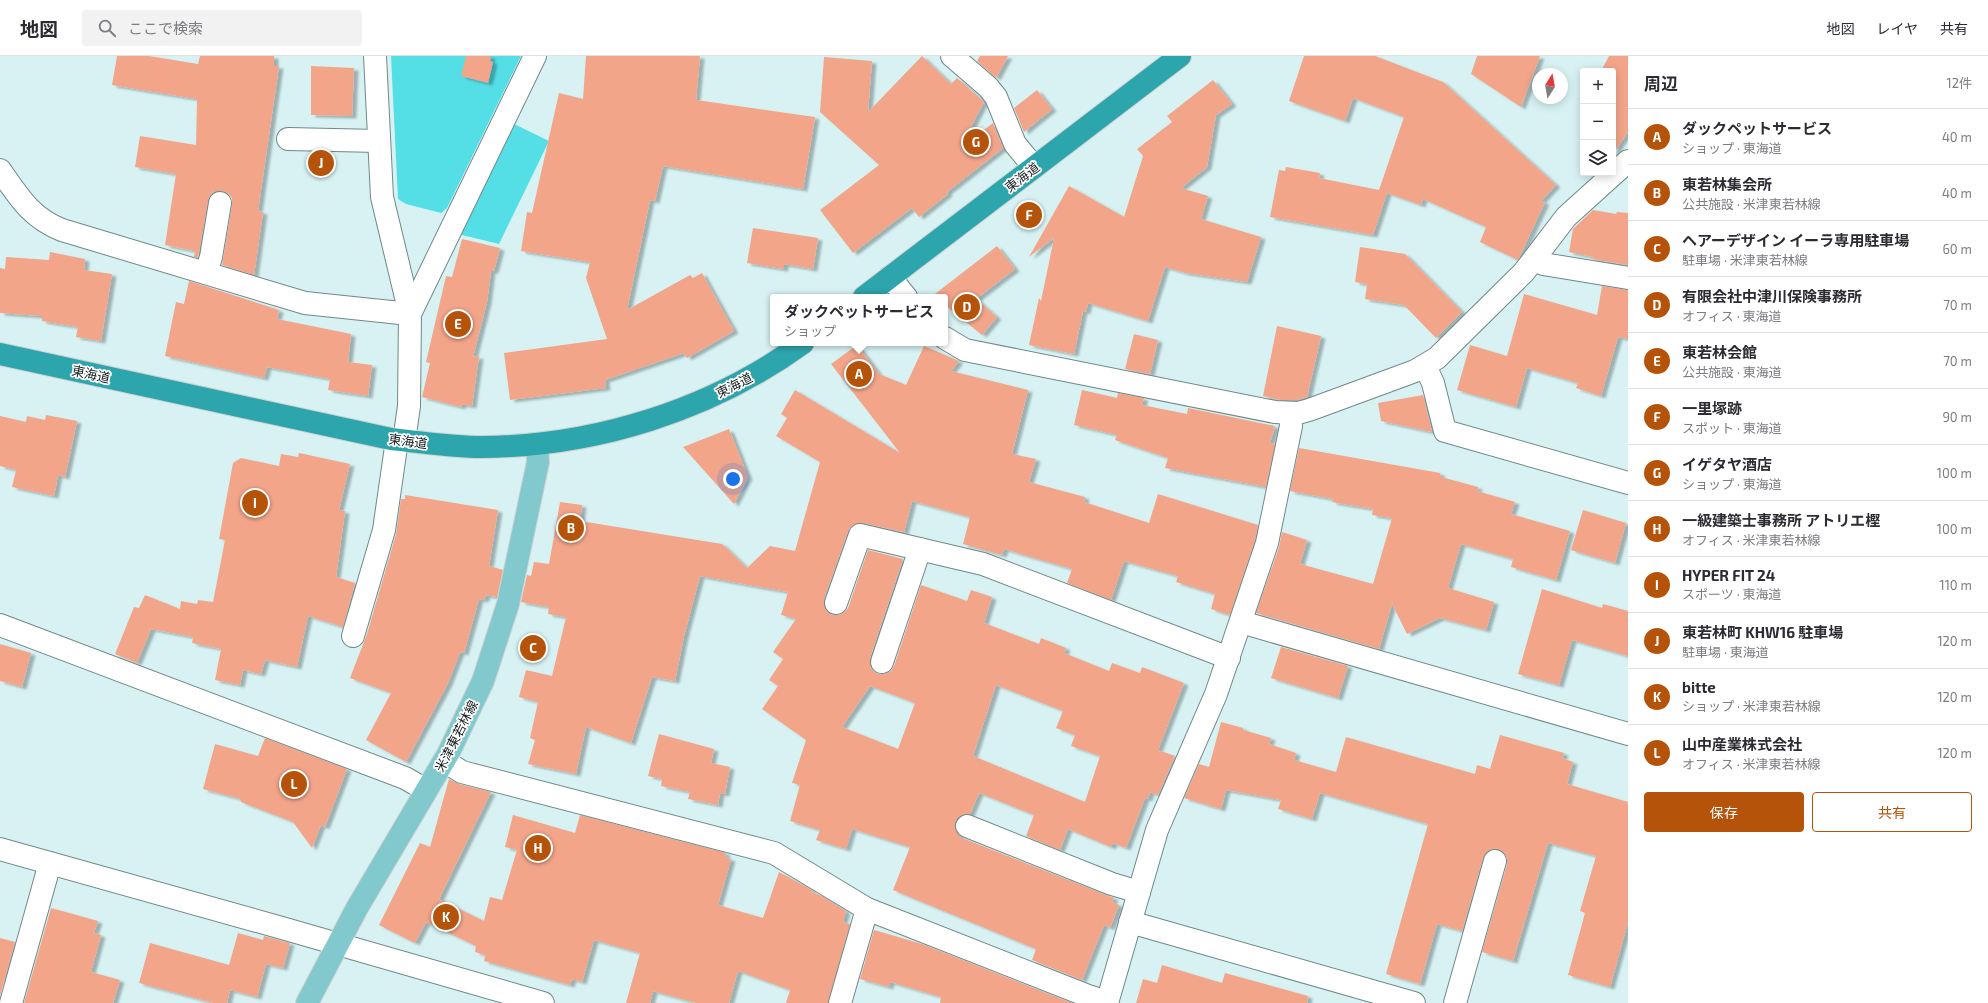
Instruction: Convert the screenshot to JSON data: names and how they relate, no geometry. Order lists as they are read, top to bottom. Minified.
{"streets":{"highway":["東海道"],"main road":["米津東若林線"]},"crossings":[["東海道","米津東若林線"]],"north":"top","page":{"header":"地図","search":"ここで検索","nav":["地図","レイヤ","共有"],"heading":["周辺","12件"],"map_buttons":["+","−"],"list":[{"mark":"A","name":"ダックペットサービス","note":"ショップ · 東海道","value":"40 m"},{"mark":"B","name":"東若林集会所","note":"公共施設 · 米津東若林線","value":"40 m"},{"mark":"C","name":"ヘアーデザイン イーラ専用駐車場","note":"駐車場 · 米津東若林線","value":"60 m"},{"mark":"D","name":"有限会社中津川保険事務所","note":"オフィス · 東海道","value":"70 m"},{"mark":"E","name":"東若林会館","note":"公共施設 · 東海道","value":"70 m"},{"mark":"F","name":"一里塚跡","note":"スポット · 東海道","value":"90 m"},{"mark":"G","name":"イゲタヤ酒店","note":"ショップ · 東海道","value":"100 m"},{"mark":"H","name":"一級建築士事務所 アトリエ樫","note":"オフィス · 米津東若林線","value":"100 m"},{"mark":"I","name":"HYPER FIT 24","note":"スポーツ · 東海道","value":"110 m"},{"mark":"J","name":"東若林町 KHW16 駐車場","note":"駐車場 · 東海道","value":"120 m"},{"mark":"K","name":"bitte","note":"ショップ · 米津東若林線","value":"120 m"},{"mark":"L","name":"山中産業株式会社","note":"オフィス · 米津東若林線","value":"120 m"}],"pins":["G","J","F","D","E","A","I","B","C","L","H","K"],"popup":["ダックペットサービス","ショップ"],"buttons":["保存","共有"]}}
